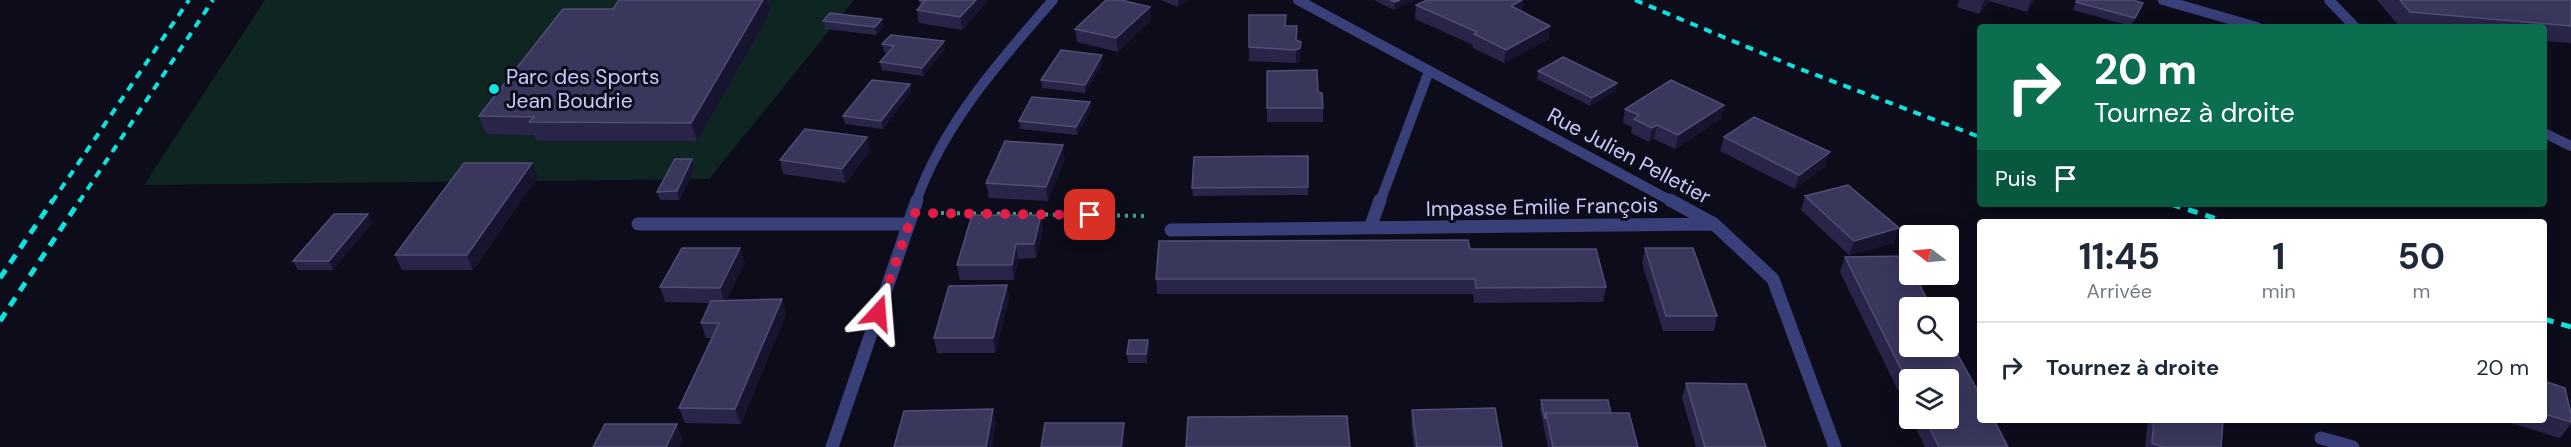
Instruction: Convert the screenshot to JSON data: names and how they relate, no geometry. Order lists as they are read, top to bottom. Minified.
{"streets":{"street":["Rue Julien Pelletier","Impasse Emilie François"]},"crossings":[["Rue Julien Pelletier","Impasse Emilie François"]],"places":["Parc des Sports Jean Boudrie"],"north":"left","page":{"turn":["20 m","Tournez à droite"],"then":"Puis","eta":["11:45","Arrivée","1","min","50","m"],"list":[{"name":"Tournez à droite","value":"20 m"}]}}
